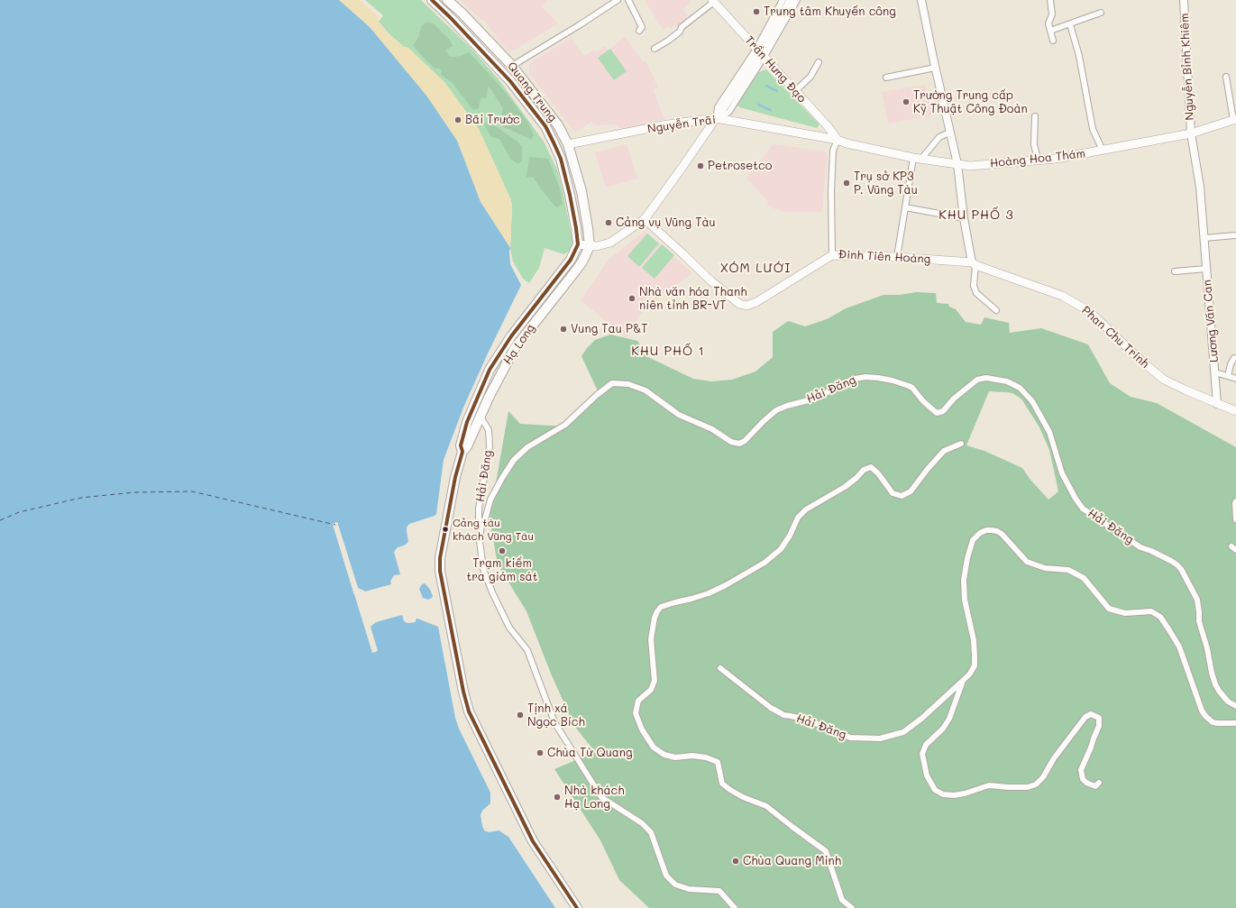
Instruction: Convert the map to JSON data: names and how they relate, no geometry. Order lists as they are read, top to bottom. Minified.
{"streets":{"main road":["Trần Hưng Đạo","Quang Trung","Nguyễn Trãi","Hoàng Hoa Thám","Đinh Tiên Hoàng","Phan Chu Trinh","Hạ Long"],"street":["Nguyễn Bỉnh Khiêm","Lương Văn Can","Hải Đăng"]},"crossings":[["Nguyễn Bỉnh Khiêm","Hoàng Hoa Thám"],["Nguyễn Bỉnh Khiêm","Lương Văn Can"],["Trần Hưng Đạo","Nguyễn Trãi"],["Trần Hưng Đạo","Hoàng Hoa Thám"],["Quang Trung","Nguyễn Trãi"],["Quang Trung","Hạ Long"],["Nguyễn Trãi","Hoàng Hoa Thám"],["Hoàng Hoa Thám","Lương Văn Can"],["Đinh Tiên Hoàng","Phan Chu Trinh"],["Lương Văn Can","Phan Chu Trinh"],["Hạ Long","Hải Đăng"]],"districts":["KHU PHỐ 3","XÓM LƯỚI","KHU PHỐ 1"],"places":["Trung tâm Khuyến công","Trường Trung cấp Kỹ Thuật Công Đoàn","Bãi Trước","Petrosetco","Trụ sở KP3 P. Vũng Tàu","Cảng vụ Vũng Tàu","Nhà văn hóa Thanh niên tỉnh BR-VT","Vung Tau P&T","Cảng tàu khách Vũng Tàu","Trạm kiểm tra giám sát","Tịnh xá Ngọc Bích","Chùa Từ Quang","Nhà khách Hạ Long","Chùa Quang Minh"]}
